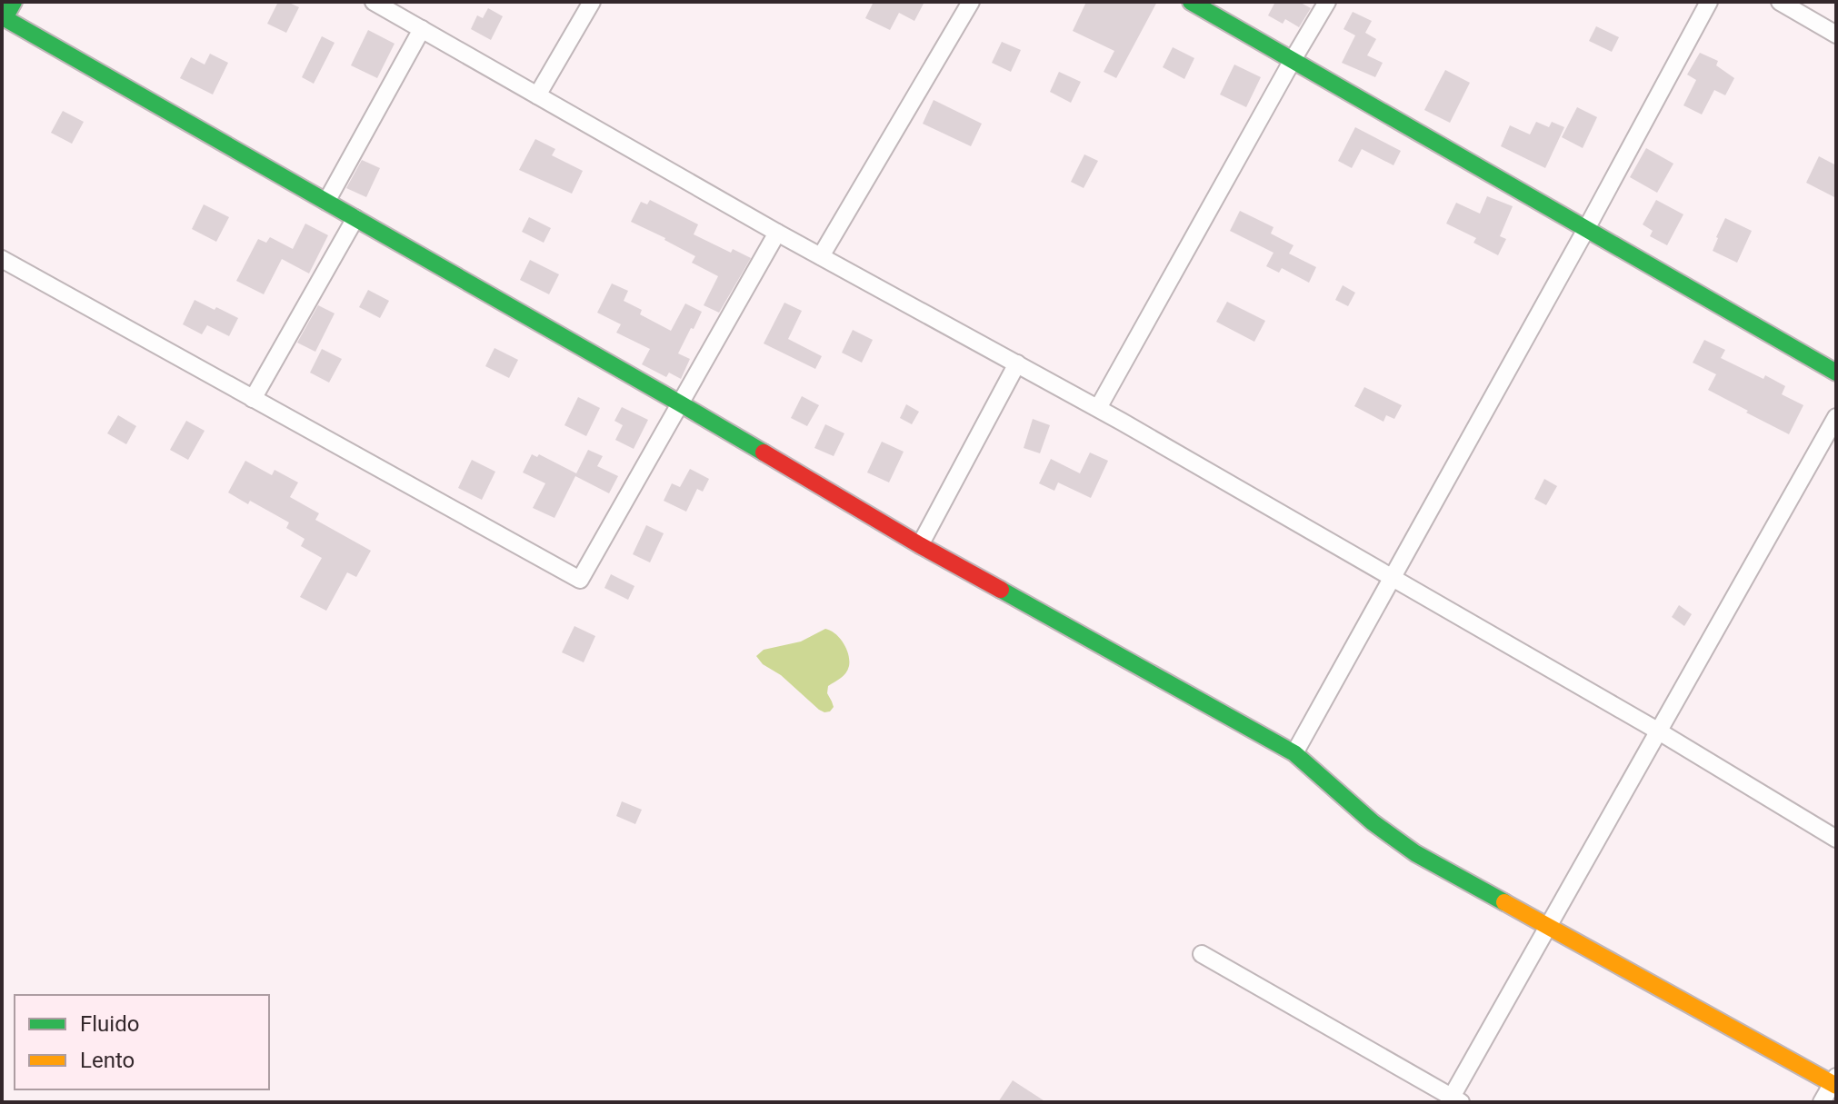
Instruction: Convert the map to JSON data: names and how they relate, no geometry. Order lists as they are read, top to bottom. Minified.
{"legend":["Fluido","Lento"]}
